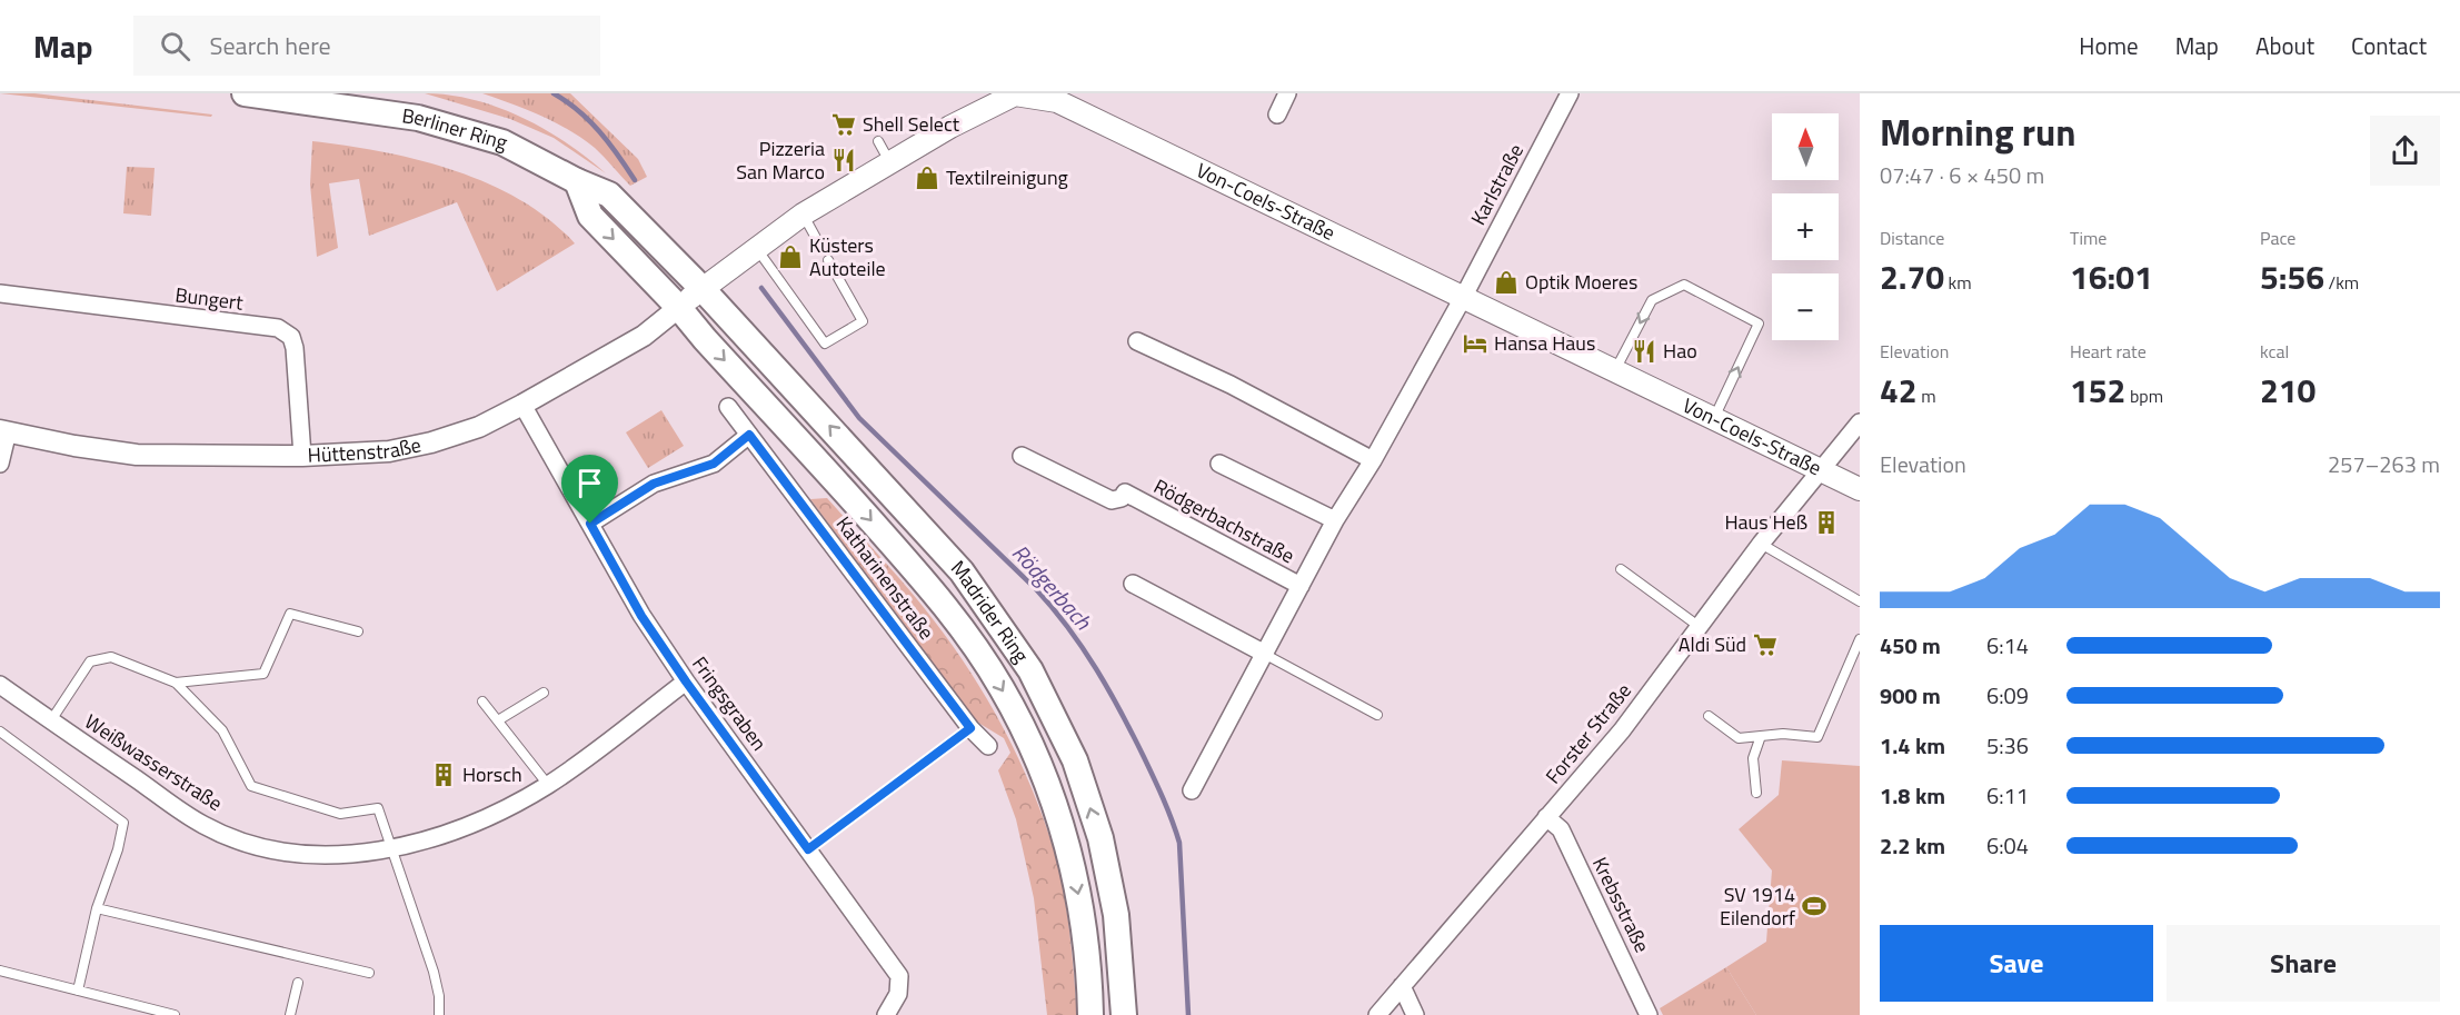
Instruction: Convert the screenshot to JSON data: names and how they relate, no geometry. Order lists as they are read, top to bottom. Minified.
{"streets":{"main road":["Berliner Ring","Von-Coels-Straße","Madrider Ring"],"street":["Karlstraße","Bungert","Hüttenstraße","Rödgerbachstraße","Katharinenstraße","Fringsgraben","Forster Straße","Weißwasserstraße","Krebsstraße"]},"crossings":[["Berliner Ring","Von-Coels-Straße"],["Berliner Ring","Hüttenstraße"],["Berliner Ring","Madrider Ring"],["Karlstraße","Von-Coels-Straße"],["Karlstraße","Rödgerbachstraße"],["Von-Coels-Straße","Hüttenstraße"],["Von-Coels-Straße","Rödgerbachstraße"],["Von-Coels-Straße","Madrider Ring"],["Von-Coels-Straße","Forster Straße"],["Bungert","Hüttenstraße"],["Hüttenstraße","Madrider Ring"],["Hüttenstraße","Fringsgraben"],["Fringsgraben","Weißwasserstraße"],["Forster Straße","Krebsstraße"]],"water":["Rödgerbach"],"places":{"supermarket":["Shell Select","Aldi Süd"],"restaurant":["Pizzeria San Marco","Hao"],"shop":["Textilreinigung","Küsters Autoteile","Optik Moeres"],"hotel":["Hansa Haus"],"building":["Haus Heß","Horsch"],"sports":["SV 1914 Eilendorf"]},"north":"top","page":{"header":"Map","search":"Search here","nav":["Home","Map","About","Contact"],"heading":["Morning run","07:47 · 6 × 450 m"],"map_buttons":["+","−"],"stats":[["Distance","2.70 km"],["Time","16:01"],["Pace","5:56 /km"],["Elevation","42 m"],["Heart rate","152 bpm"],["kcal","210"]],"chart":["Elevation","257–263 m"],"list":[{"name":"450 m","note":"6:14"},{"name":"900 m","note":"6:09"},{"name":"1.4 km","note":"5:36"},{"name":"1.8 km","note":"6:11"},{"name":"2.2 km","note":"6:04"}],"buttons":["Save","Share"]}}
